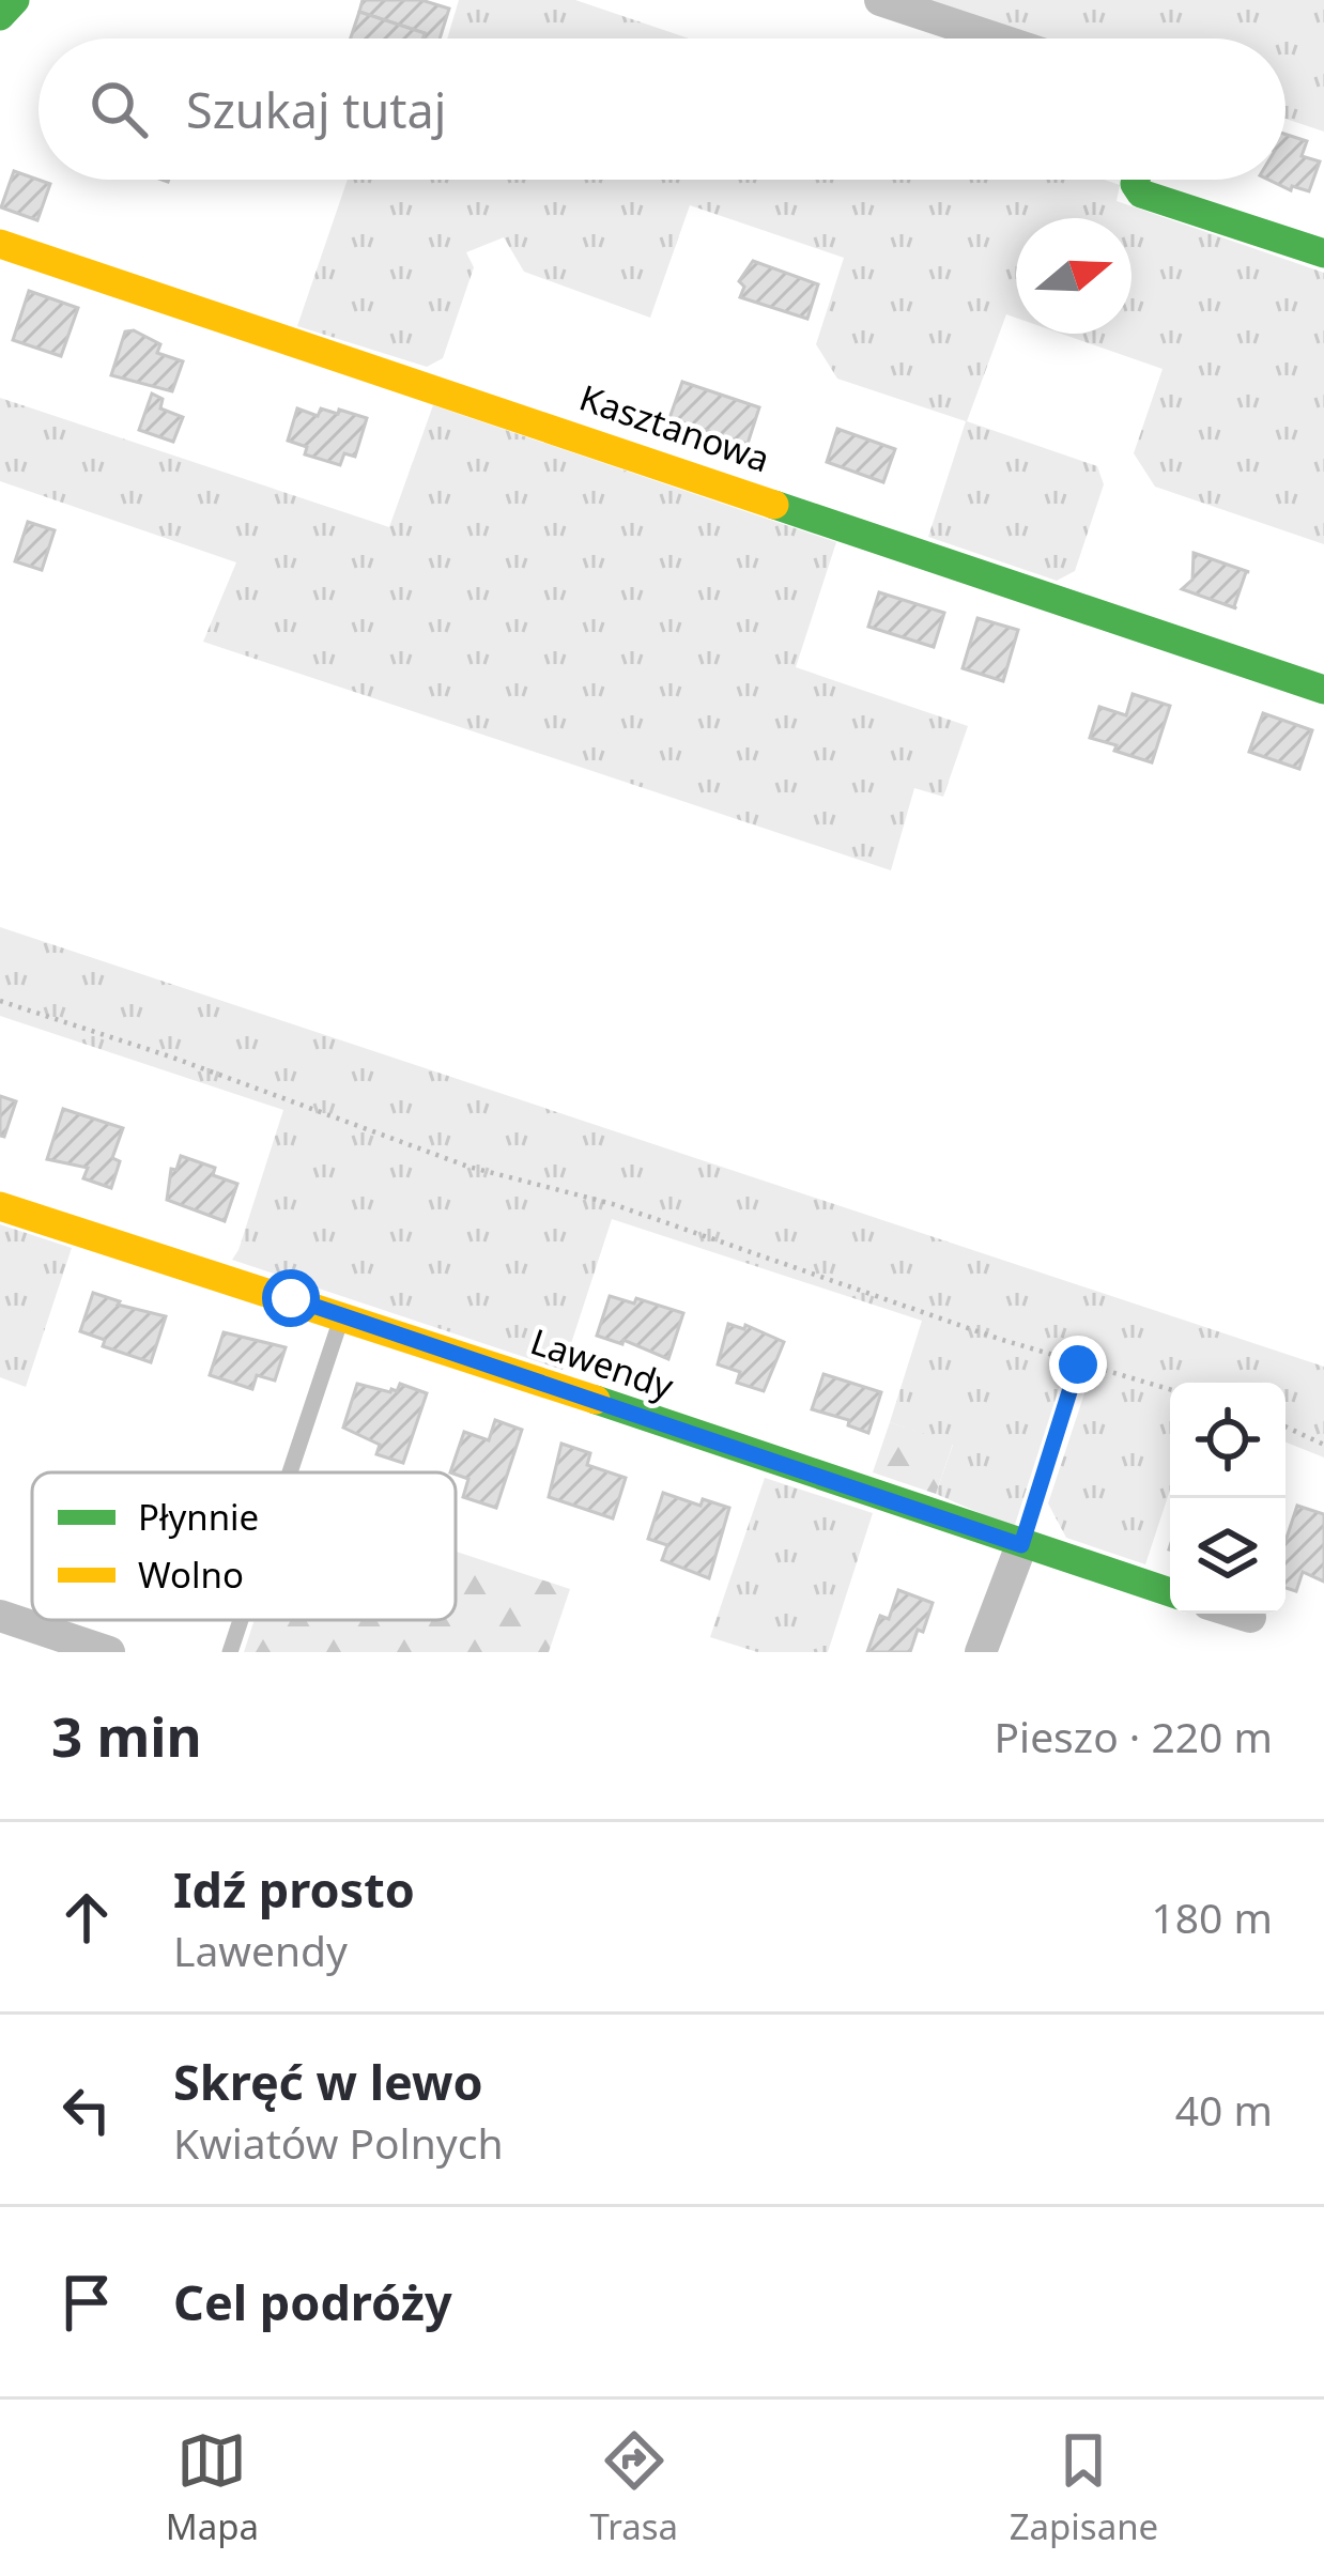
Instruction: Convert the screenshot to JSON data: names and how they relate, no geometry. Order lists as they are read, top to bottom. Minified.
{"streets":{"street":["Kasztanowa","Lawendy"]},"legend":["Płynnie","Wolno"],"north":"right","page":{"search":"Szukaj tutaj","heading":["3 min","Pieszo · 220 m"],"list":[["Idź prosto","Lawendy","180 m"],["Skręć w lewo","Kwiatów Polnych","40 m"],"Cel podróży"],"nav":["Mapa","Trasa","Zapisane"]}}
